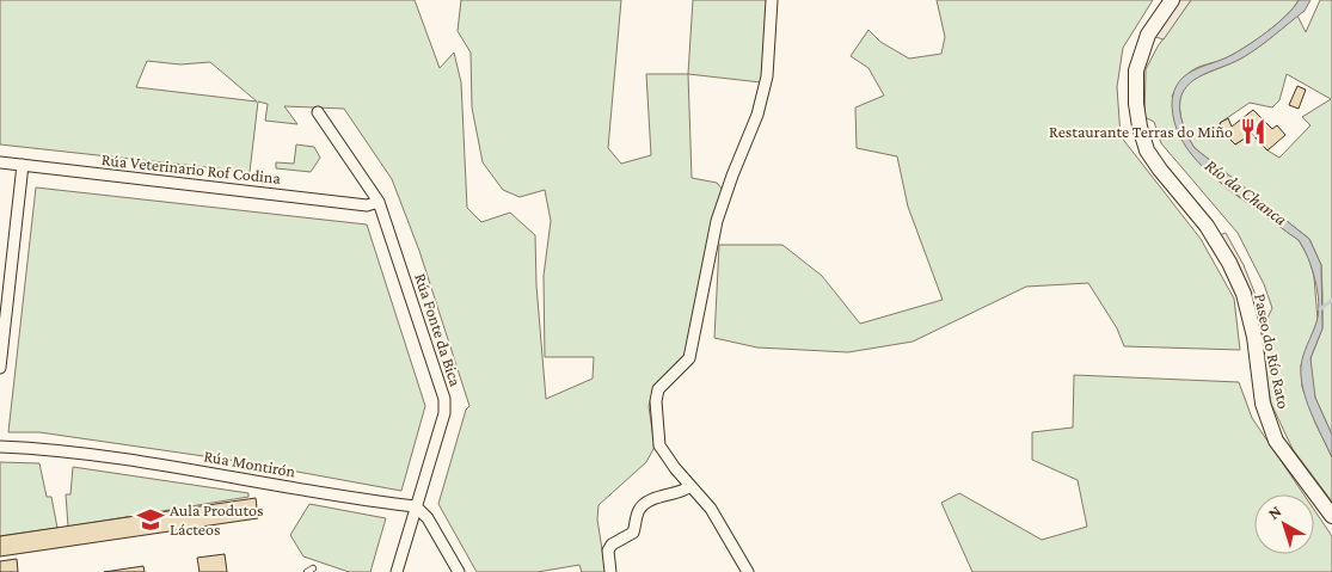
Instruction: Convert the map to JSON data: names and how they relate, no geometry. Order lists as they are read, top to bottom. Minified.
{"streets":{"street":["Rúa Veterinario Rof Codina","Rúa Fonte da Bica","Paseo do Río Rato","Rúa Montirón"]},"crossings":[["Rúa Veterinario Rof Codina","Rúa Fonte da Bica"],["Rúa Fonte da Bica","Rúa Montirón"]],"water":["Río da Chanca"],"places":{"restaurant":["Restaurante Terras do Miño"],"school or university":["Aula Produtos Lácteos"]},"north":"top left"}
